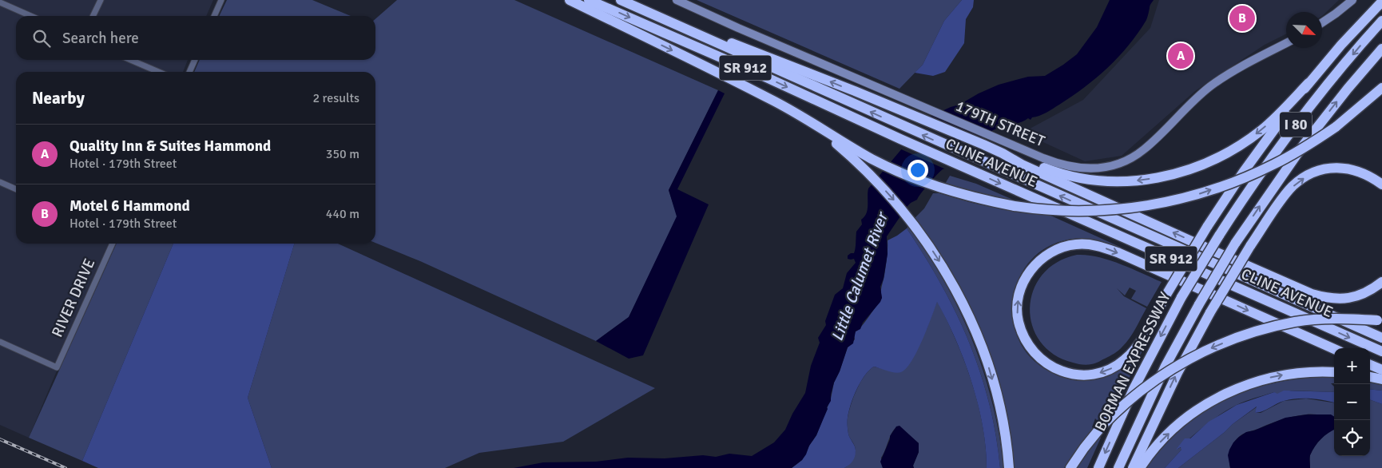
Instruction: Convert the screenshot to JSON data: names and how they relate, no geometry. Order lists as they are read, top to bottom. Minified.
{"streets":{"highway":["SR 912","I 80","CLINE AVENUE","BORMAN EXPRESSWAY"],"street":["179TH STREET","RIVER DRIVE"]},"water":["Little Calumet River"],"north":"bottom right","page":{"pins":["B","A"],"search":"Search here","heading":["Nearby","2 results"],"list":[{"mark":"A","name":"Quality Inn & Suites Hammond","note":"Hotel · 179th Street","value":"350 m"},{"mark":"B","name":"Motel 6 Hammond","note":"Hotel · 179th Street","value":"440 m"}],"map_buttons":["+","−"]}}
